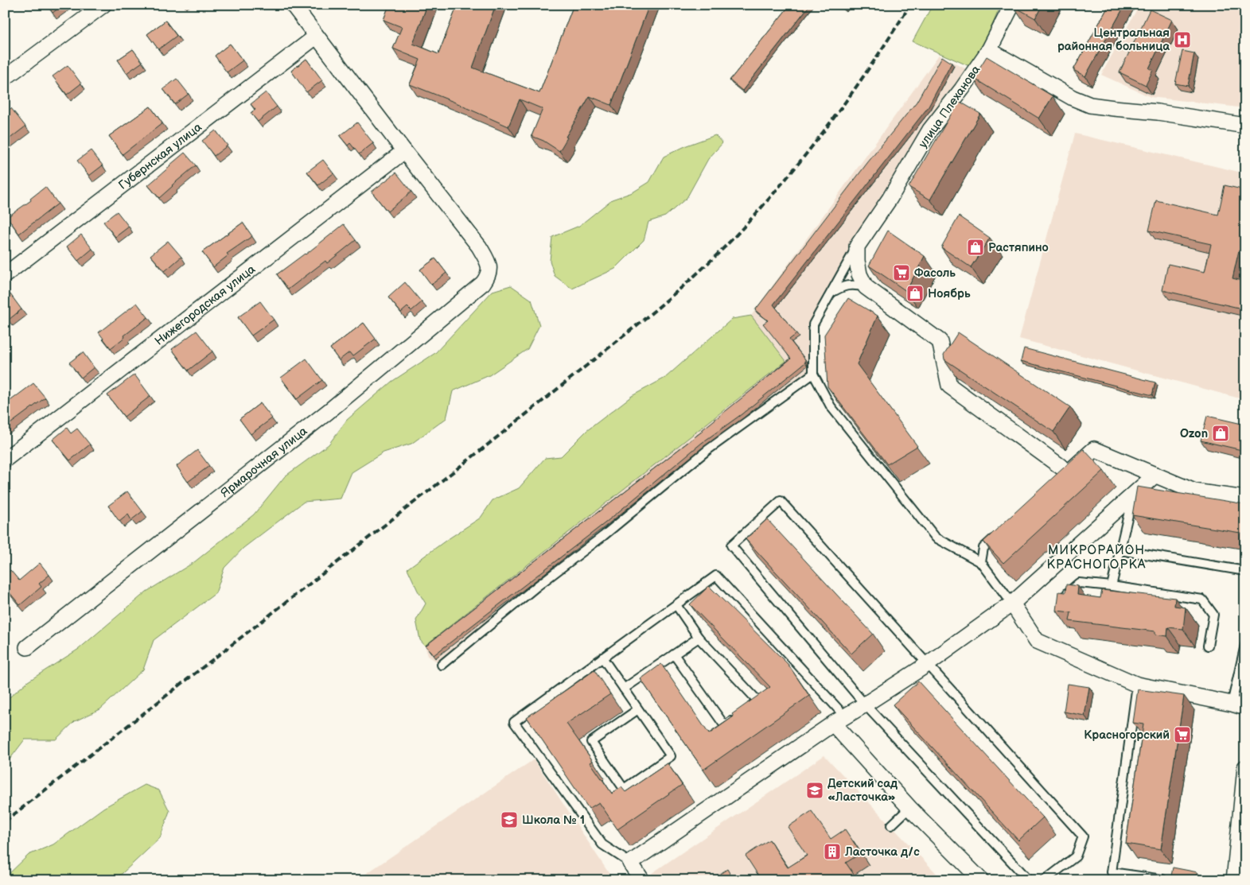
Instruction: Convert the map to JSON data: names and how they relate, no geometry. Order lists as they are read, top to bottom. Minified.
{"streets":{"street":["улица Плеханова","Губернская улица","Нижегородская улица","Ярмарочная улица"]},"crossings":[["Нижегородская улица","Ярмарочная улица"]],"districts":["МИКРОРАЙОН КРАСНОГОРКА"],"places":{"hospital":["Центральная районная больница"],"shop":["Растяпино","Ноябрь","Ozon"],"supermarket":["Фасоль","Красногорский"],"school or university":["Детский сад «Ласточка»","Школа № 1"],"building":["Ласточка д/с"]}}
